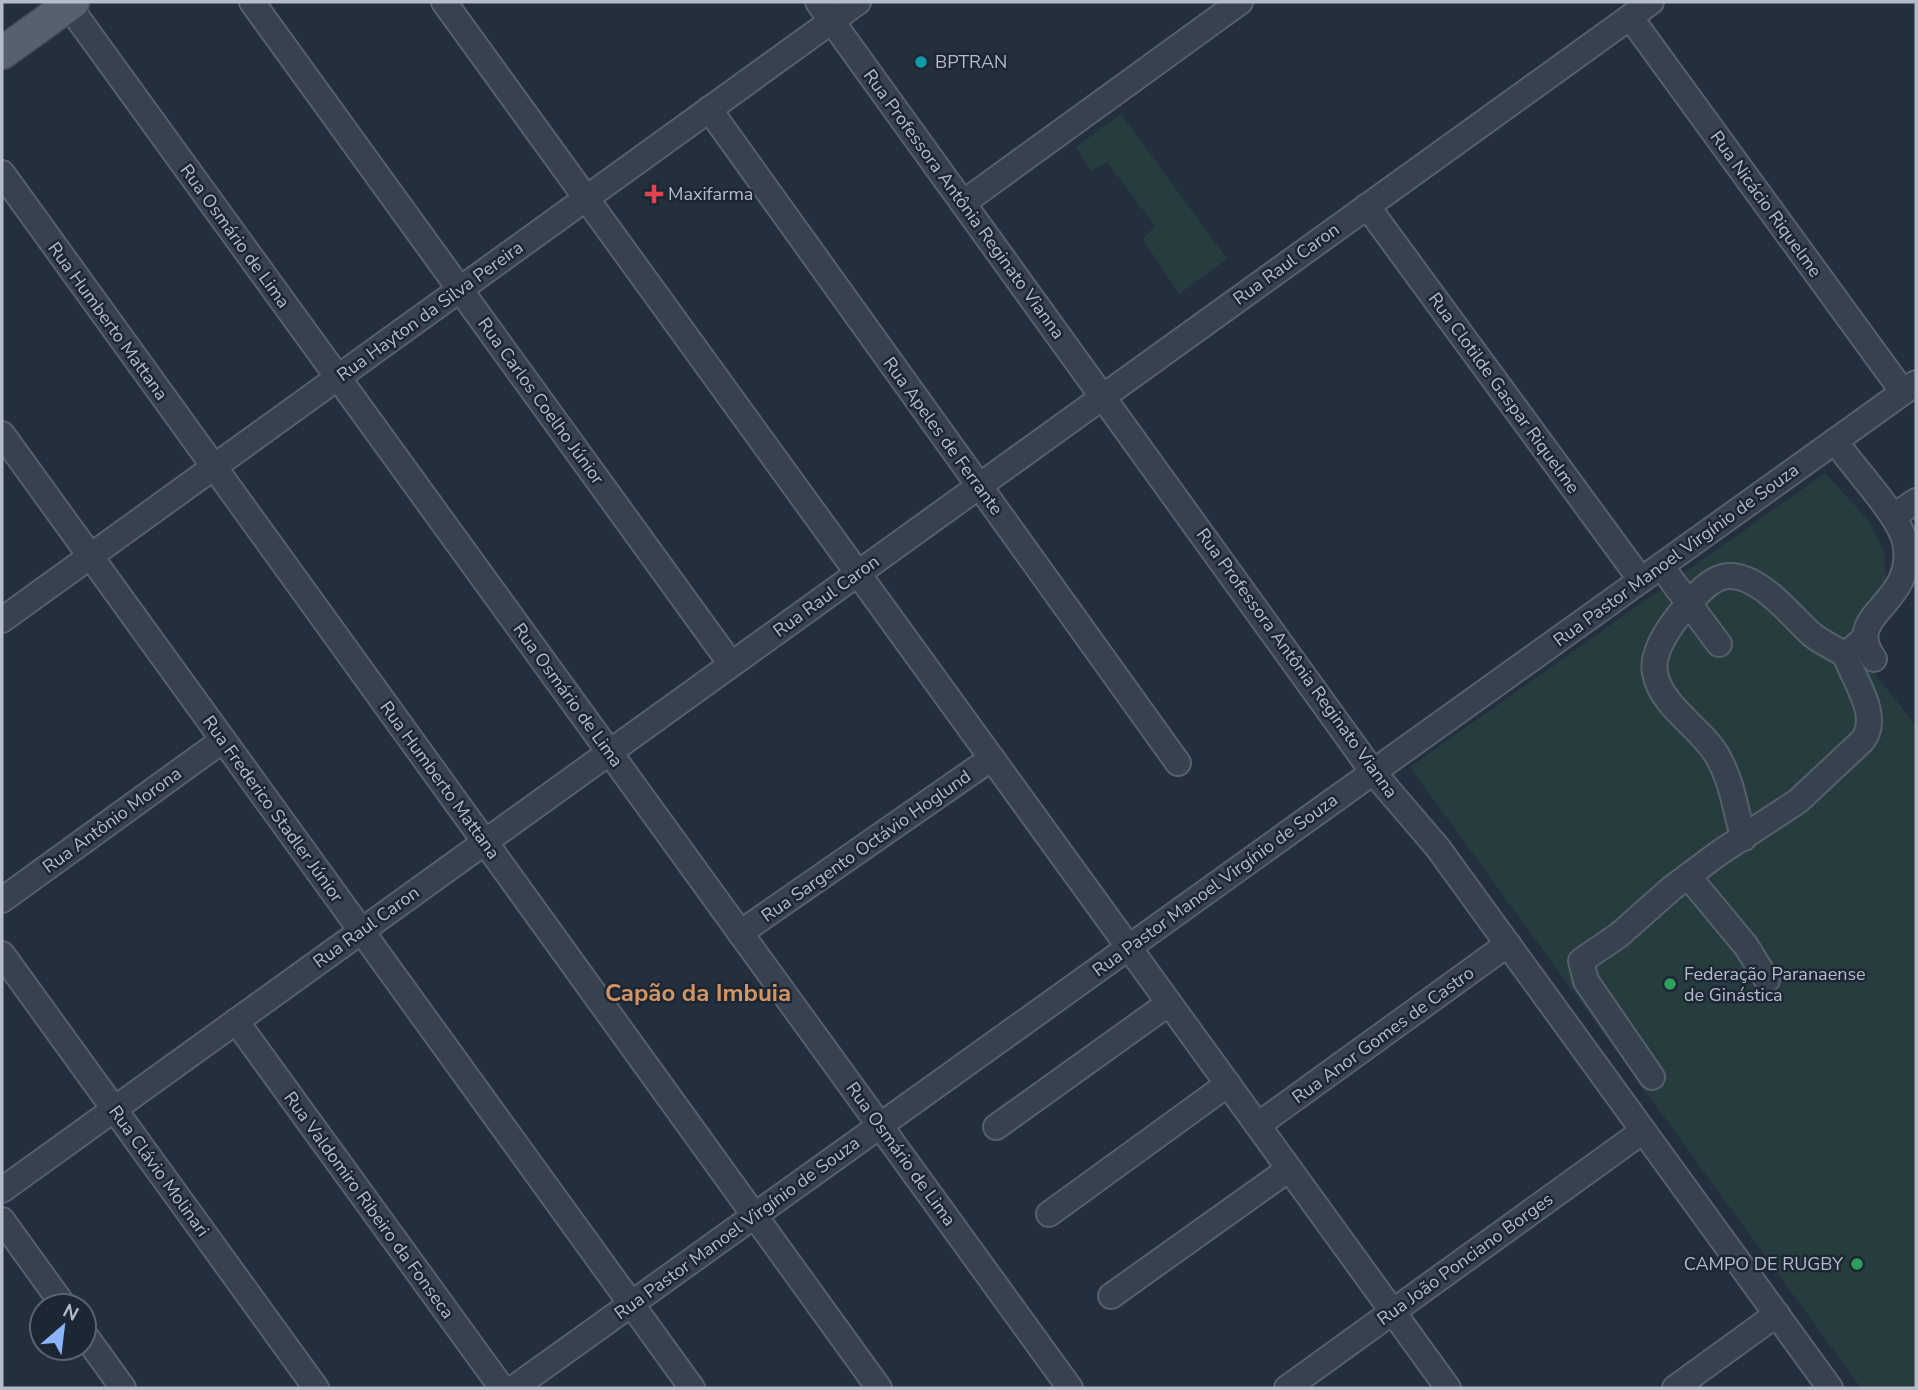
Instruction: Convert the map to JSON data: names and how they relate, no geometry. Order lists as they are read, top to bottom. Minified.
{"streets":{"street":["Rua Professora Antônia Reginato Vianna","Rua Nicácio Riquelme","Rua Osmário de Lima","Rua Raul Caron","Rua Hayton da Silva Pereira","Rua Humberto Mattana","Rua Clotilde Gaspar Riquelme","Rua Carlos Coelho Júnior","Rua Apeles de Ferrante","Rua Pastor Manoel Virgínio de Souza","Rua Frederico Stadler Júnior","Rua Antônio Morona","Rua Sargento Octávio Hoglund","Rua Anor Gomes de Castro","Rua Clávio Molinari","Rua Valdomiro Ribeiro da Fonseca","Rua João Ponciano Borges"]},"crossings":[["Rua Professora Antônia Reginato Vianna","Rua Raul Caron"],["Rua Professora Antônia Reginato Vianna","Rua Hayton da Silva Pereira"],["Rua Professora Antônia Reginato Vianna","Rua Pastor Manoel Virgínio de Souza"],["Rua Professora Antônia Reginato Vianna","Rua Anor Gomes de Castro"],["Rua Professora Antônia Reginato Vianna","Rua João Ponciano Borges"],["Rua Nicácio Riquelme","Rua Raul Caron"],["Rua Nicácio Riquelme","Rua Pastor Manoel Virgínio de Souza"],["Rua Osmário de Lima","Rua Raul Caron"],["Rua Osmário de Lima","Rua Hayton da Silva Pereira"],["Rua Osmário de Lima","Rua Pastor Manoel Virgínio de Souza"],["Rua Osmário de Lima","Rua Sargento Octávio Hoglund"],["Rua Raul Caron","Rua Humberto Mattana"],["Rua Raul Caron","Rua Clotilde Gaspar Riquelme"],["Rua Raul Caron","Rua Carlos Coelho Júnior"],["Rua Raul Caron","Rua Apeles de Ferrante"],["Rua Raul Caron","Rua Frederico Stadler Júnior"],["Rua Raul Caron","Rua Clávio Molinari"],["Rua Raul Caron","Rua Valdomiro Ribeiro da Fonseca"],["Rua Hayton da Silva Pereira","Rua Humberto Mattana"],["Rua Hayton da Silva Pereira","Rua Carlos Coelho Júnior"],["Rua Hayton da Silva Pereira","Rua Apeles de Ferrante"],["Rua Hayton da Silva Pereira","Rua Frederico Stadler Júnior"],["Rua Humberto Mattana","Rua Pastor Manoel Virgínio de Souza"],["Rua Clotilde Gaspar Riquelme","Rua Pastor Manoel Virgínio de Souza"],["Rua Pastor Manoel Virgínio de Souza","Rua Frederico Stadler Júnior"],["Rua Frederico Stadler Júnior","Rua Antônio Morona"]],"districts":["Capão da Imbuia"],"places":{"other":["BPTRAN","Federação Paranaense de Ginástica","CAMPO DE RUGBY"],"health":["Maxifarma"]},"north":"top right"}
